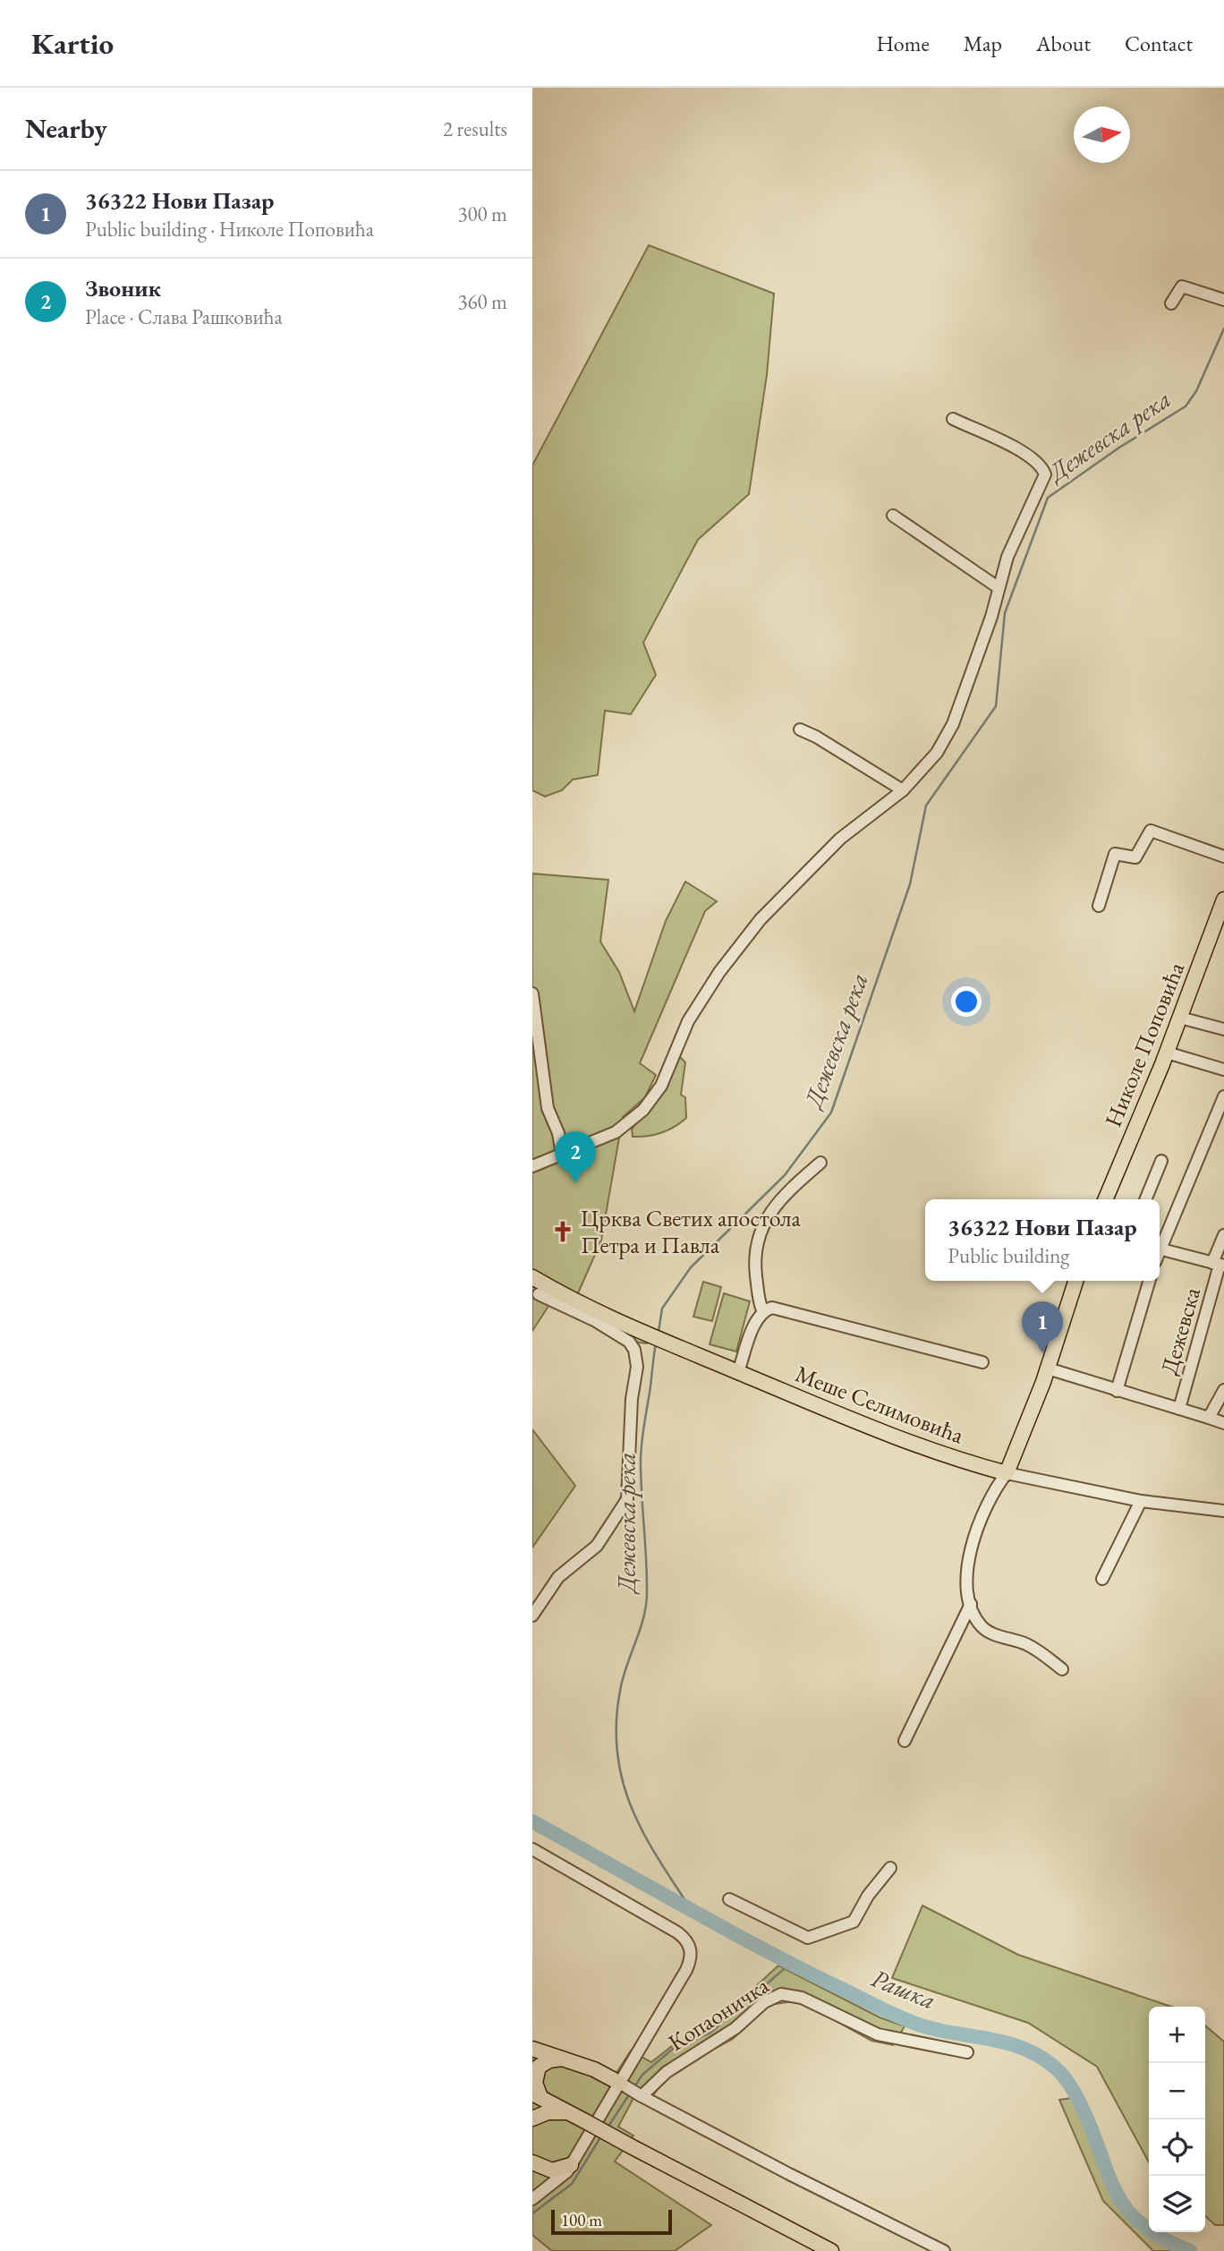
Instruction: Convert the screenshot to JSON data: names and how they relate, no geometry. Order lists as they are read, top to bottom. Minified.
{"streets":{"main road":["Николе Поповића","Меше Селимовића"],"street":["Дежевска","Копаоничка"]},"water":["Дежевска река","Рашка"],"places":{"church":["Црква Светих апостола Петра и Павла"]},"scale_bar":"100 m","north":"right","page":{"header":"Kartio","nav":["Home","Map","About","Contact"],"heading":["Nearby","2 results"],"list":[{"mark":"1","name":"36322 Нови Пазар","note":"Public building · Николе Поповића","value":"300 m"},{"mark":"2","name":"Звоник","note":"Place · Слава Рашковића","value":"360 m"}],"pins":["2","1"],"popup":["36322 Нови Пазар","Public building"],"map_buttons":["+","−"],"scale":"100 m"}}
